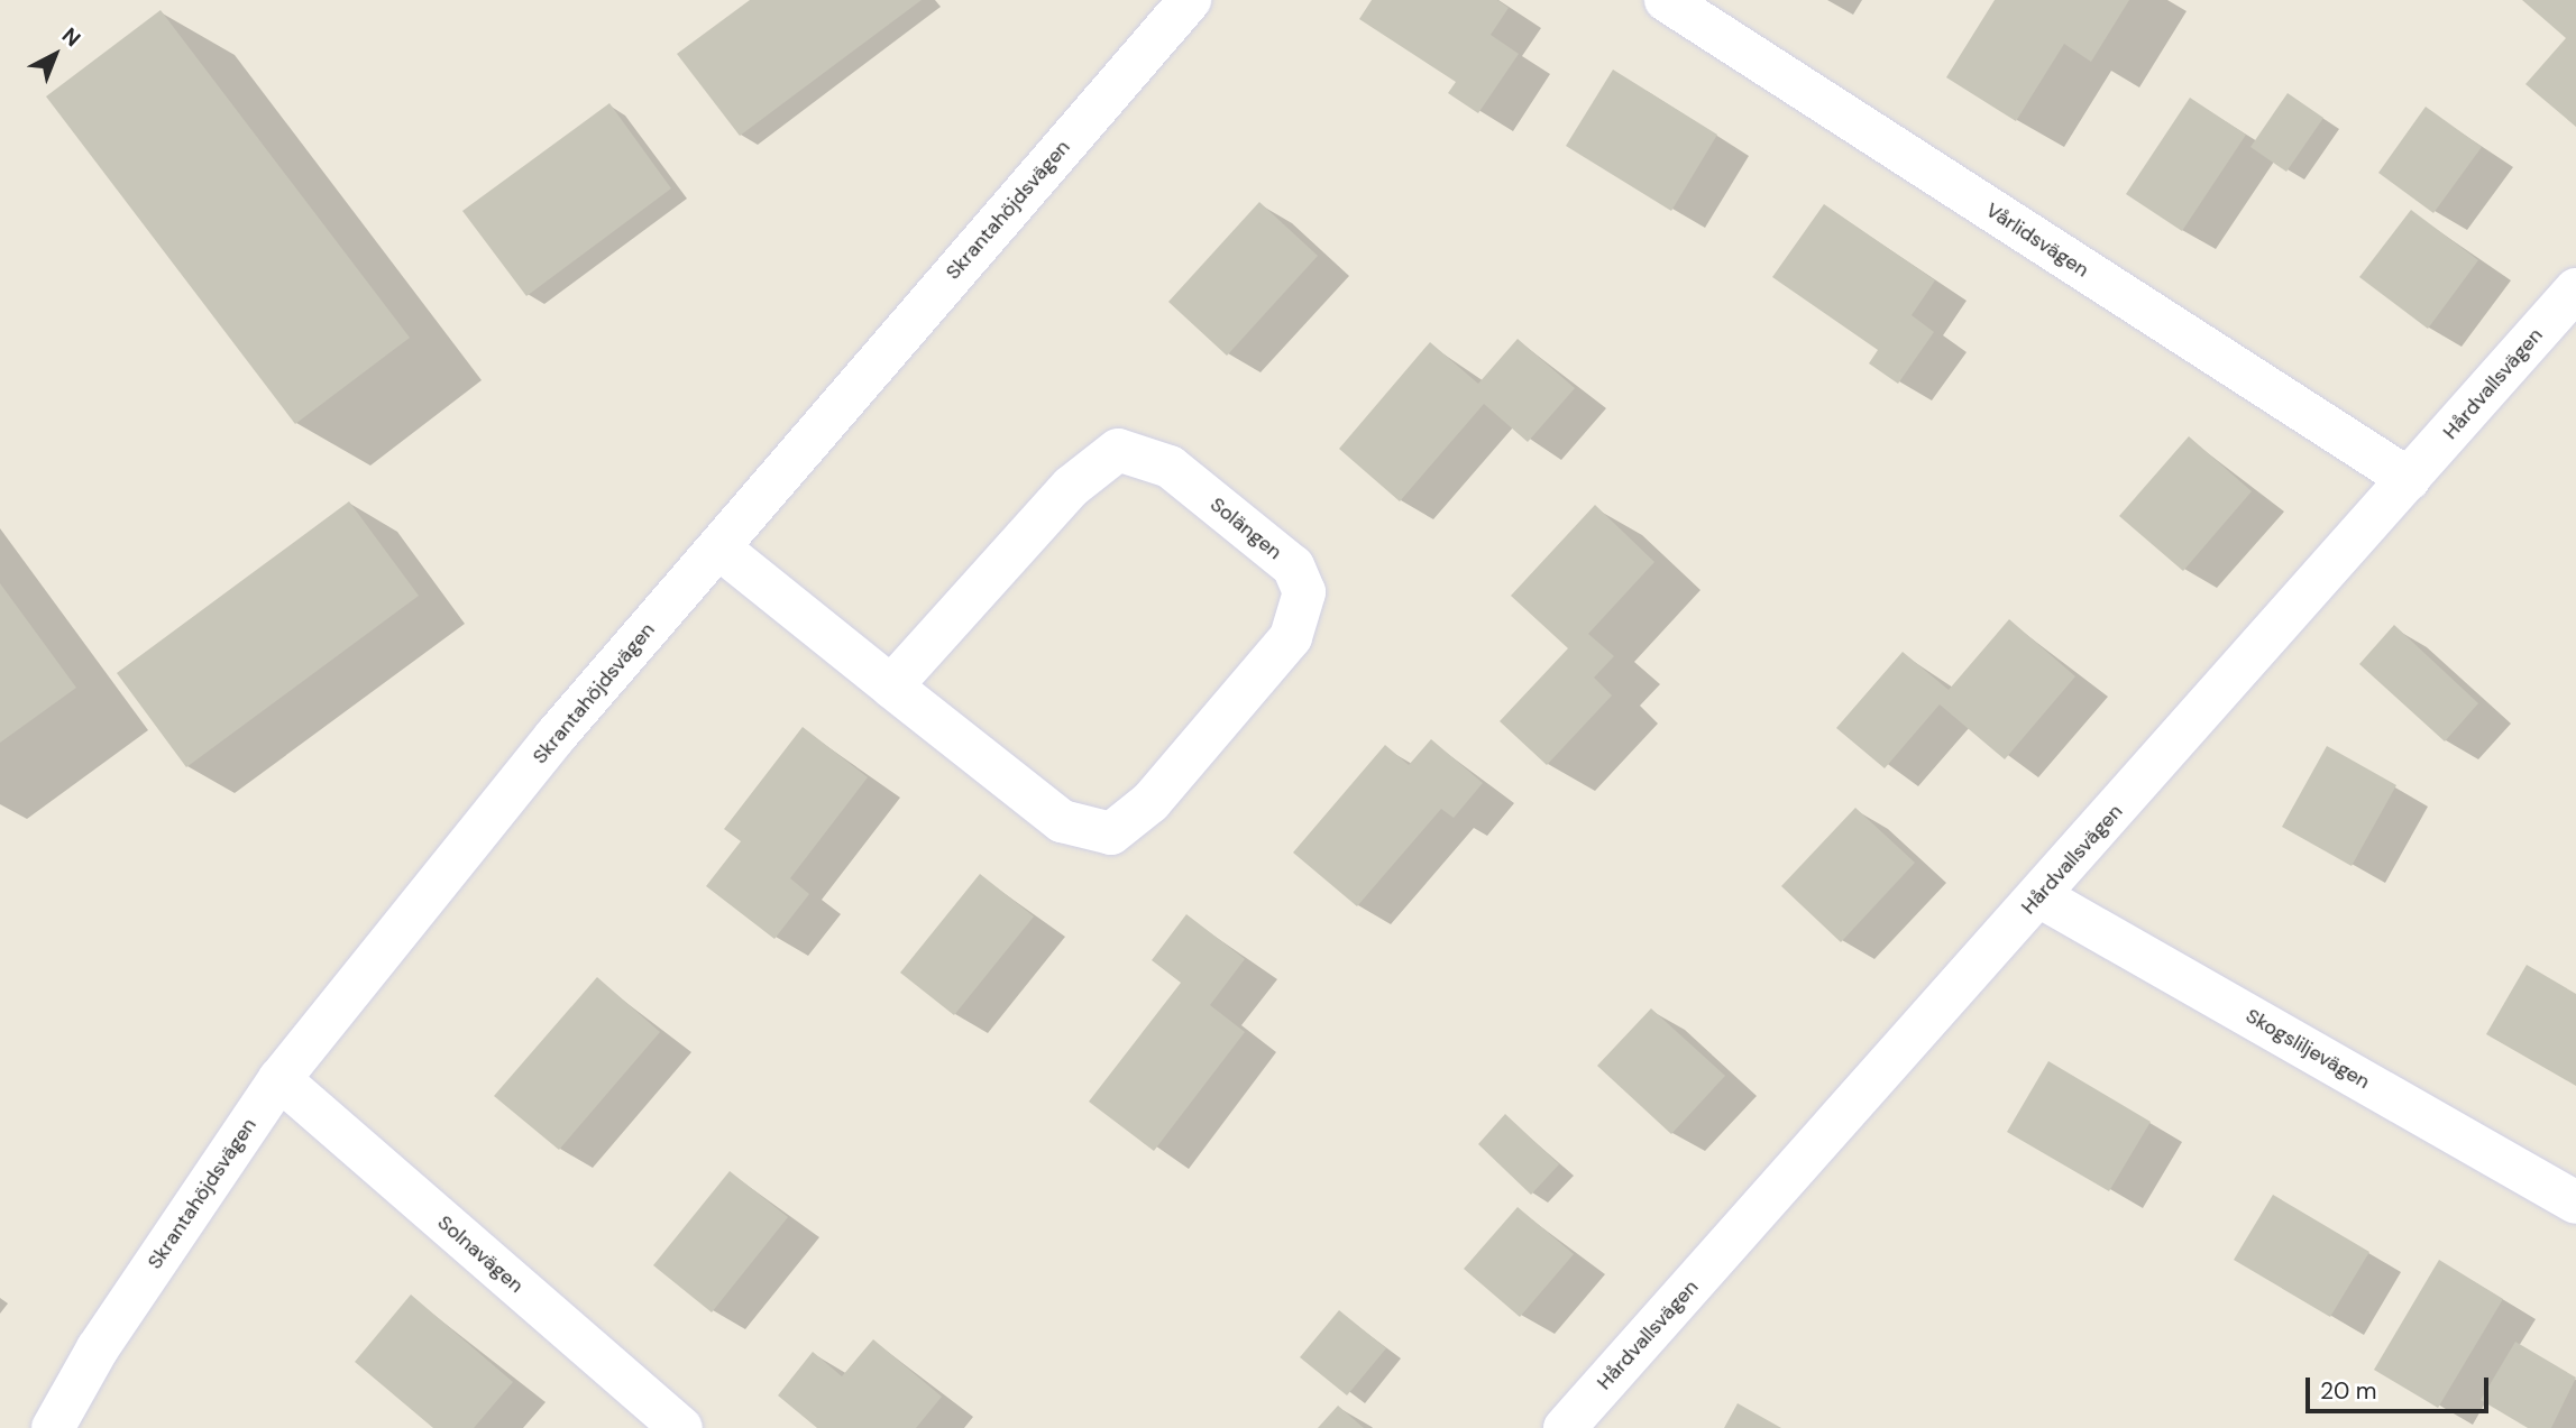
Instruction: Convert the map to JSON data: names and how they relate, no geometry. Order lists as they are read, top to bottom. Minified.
{"streets":{"street":["Skrantahöjdsvägen","Vårlidsvägen","Hårdvallsvägen","Solängen","Skogsliljevägen","Solnavägen"]},"crossings":[["Skrantahöjdsvägen","Solängen"],["Skrantahöjdsvägen","Solnavägen"],["Vårlidsvägen","Hårdvallsvägen"],["Hårdvallsvägen","Skogsliljevägen"]],"scale_bar":"20 m","north":"top right"}
